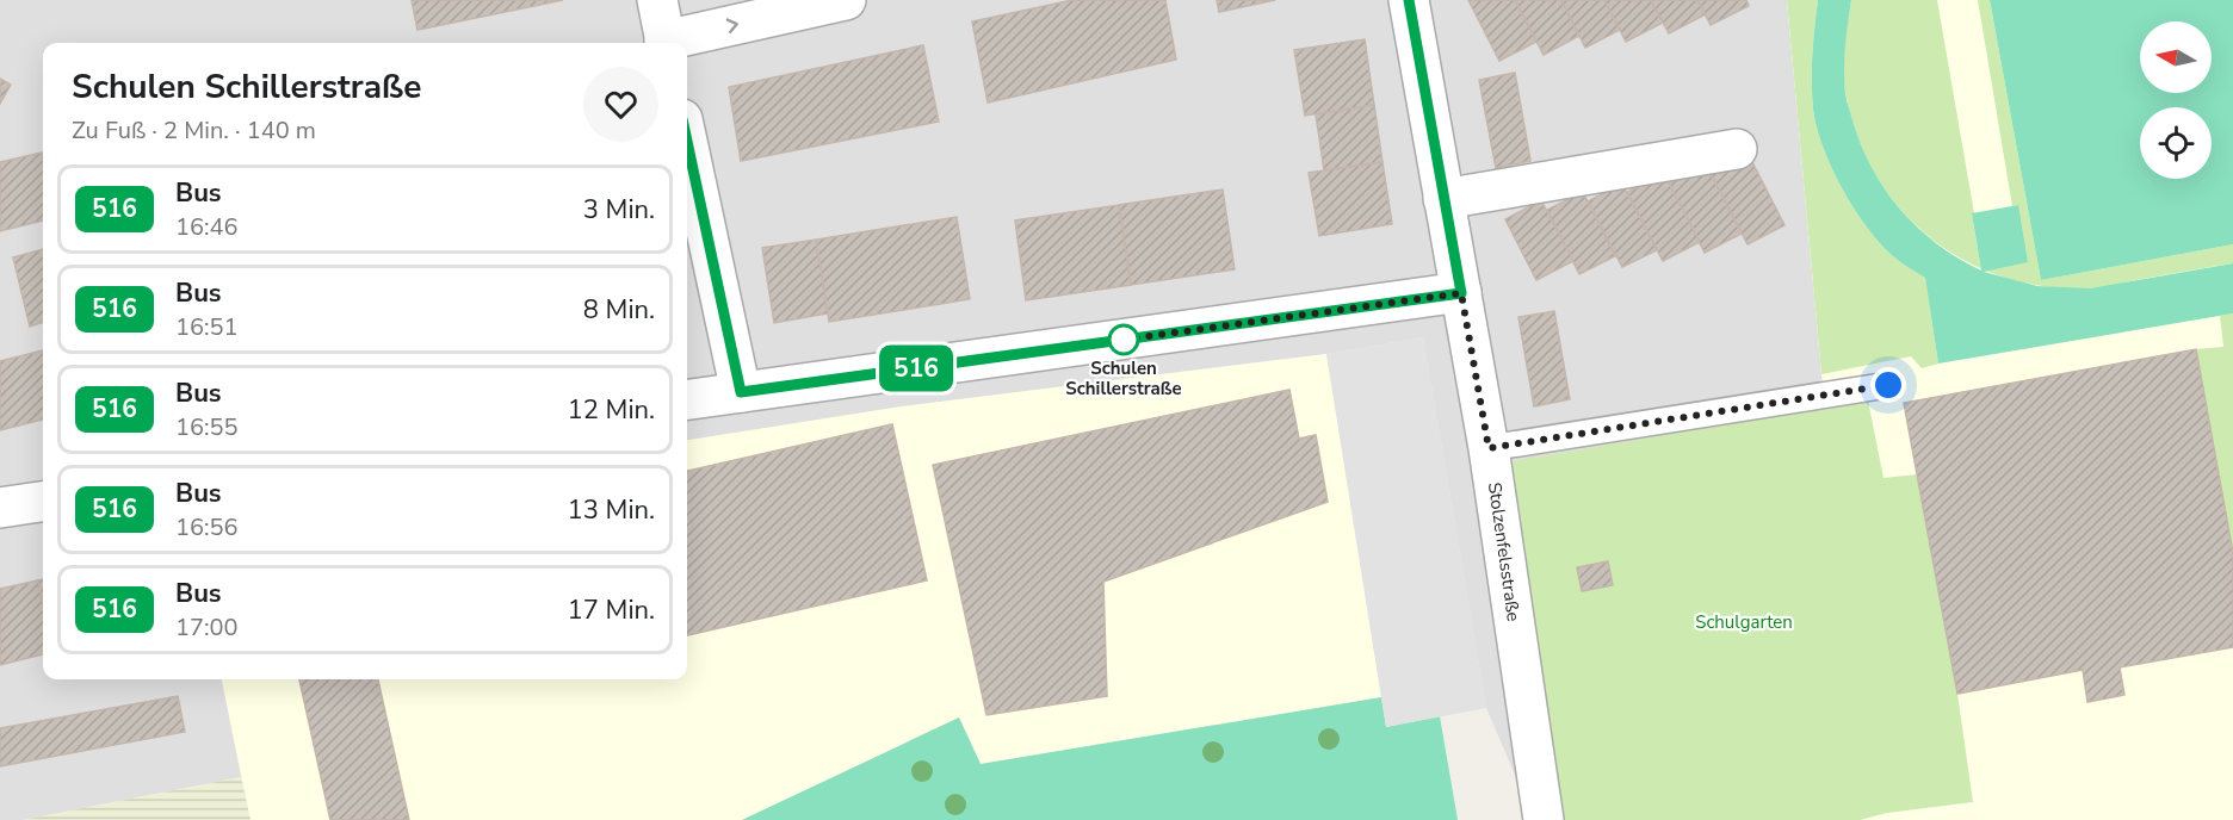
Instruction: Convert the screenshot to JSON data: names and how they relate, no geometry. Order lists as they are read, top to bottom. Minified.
{"streets":{"street":["Stolzenfelsstraße"]},"parks":["Schulgarten"],"places":["Schulen Schillerstraße"],"lines":["bus line 516"],"north":"left","page":{"on_map":"516","heading":["Schulen Schillerstraße","Zu Fuß · 2 Min. · 140 m"],"list":[{"mark":"516","name":"Bus","note":"16:46","value":"3 Min."},{"mark":"516","name":"Bus","note":"16:51","value":"8 Min."},{"mark":"516","name":"Bus","note":"16:55","value":"12 Min."},{"mark":"516","name":"Bus","note":"16:56","value":"13 Min."},{"mark":"516","name":"Bus","note":"17:00","value":"17 Min."}]}}
